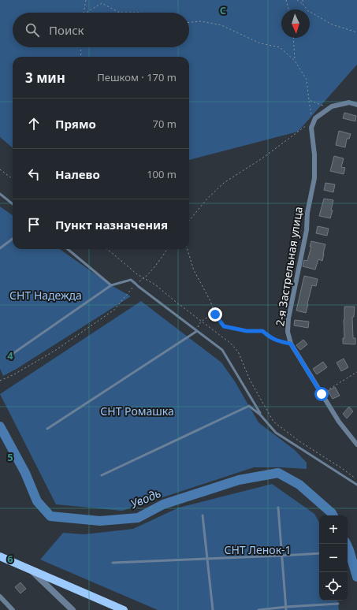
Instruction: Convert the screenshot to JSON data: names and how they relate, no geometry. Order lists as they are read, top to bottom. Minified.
{"streets":{"street":["2-я Застрельная улица"]},"water":["Уводь"],"parks":["СНТ Надежда","СНТ Ромашка","СНТ Ленок-1"],"north":"bottom","page":{"search":"Поиск","heading":["3 мин","Пешком · 170 m"],"list":[["Прямо","70 m"],["Налево","100 m"],"Пункт назначения"],"map_buttons":["+","−"]},"grid":{"columns":["C"],"rows":["4","5","6"]}}
